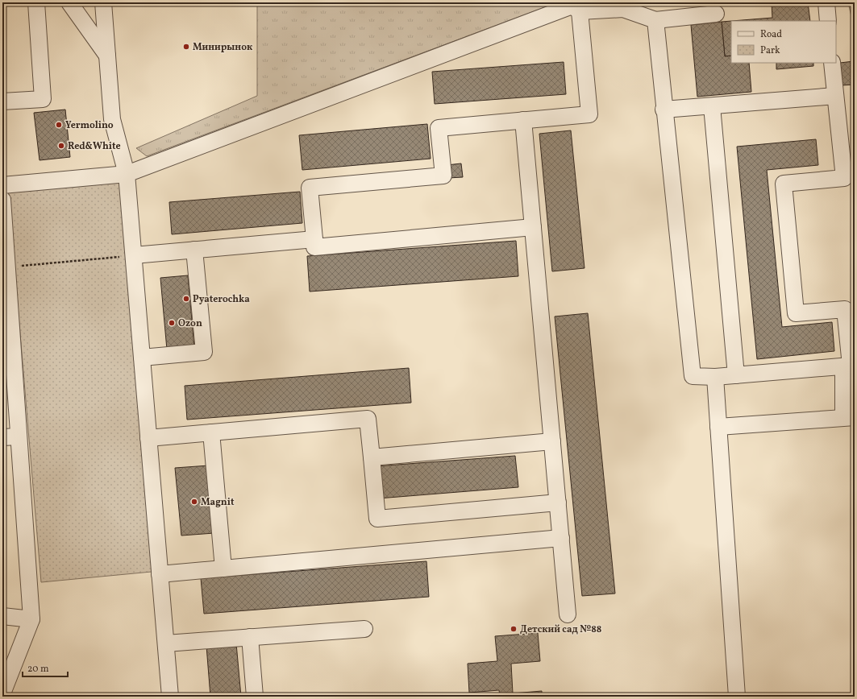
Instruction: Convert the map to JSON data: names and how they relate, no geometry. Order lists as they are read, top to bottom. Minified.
{"places":["Минирынок","Yermolino","Red&White","Pyaterochka","Ozon","Magnit","Детский сад №88"],"legend":["Road","Park"],"scale_bar":"20 m"}
